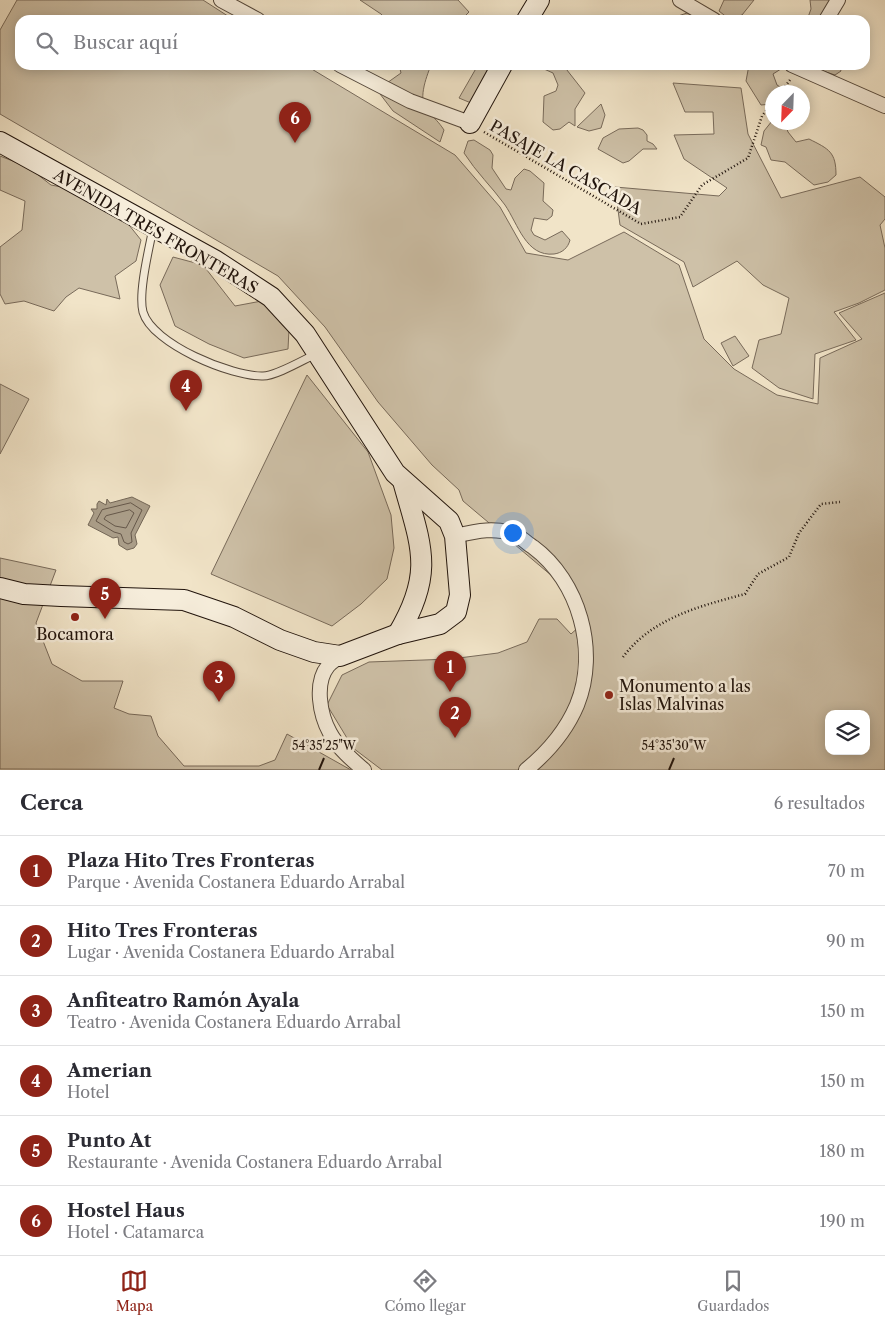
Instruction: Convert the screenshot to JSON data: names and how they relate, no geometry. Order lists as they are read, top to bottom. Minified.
{"streets":{"main road":["AVENIDA TRES FRONTERAS"],"path":["PASAJE LA CASCADA"]},"places":["Bocamora","Monumento a las Islas Malvinas"],"north":"bottom left","page":{"search":"Buscar aquí","pins":["6","4","5","1","3","2"],"heading":["Cerca","6 resultados"],"list":[{"mark":"1","name":"Plaza Hito Tres Fronteras","note":"Parque · Avenida Costanera Eduardo Arrabal","value":"70 m"},{"mark":"2","name":"Hito Tres Fronteras","note":"Lugar · Avenida Costanera Eduardo Arrabal","value":"90 m"},{"mark":"3","name":"Anfiteatro Ramón Ayala","note":"Teatro · Avenida Costanera Eduardo Arrabal","value":"150 m"},{"mark":"4","name":"Amerian","note":"Hotel","value":"150 m"},{"mark":"5","name":"Punto At","note":"Restaurante · Avenida Costanera Eduardo Arrabal","value":"180 m"},{"mark":"6","name":"Hostel Haus","note":"Hotel · Catamarca","value":"190 m"}],"nav":["Mapa","Cómo llegar","Guardados"]},"coordinates":["54°35'25\"W","54°35'30\"W"]}
